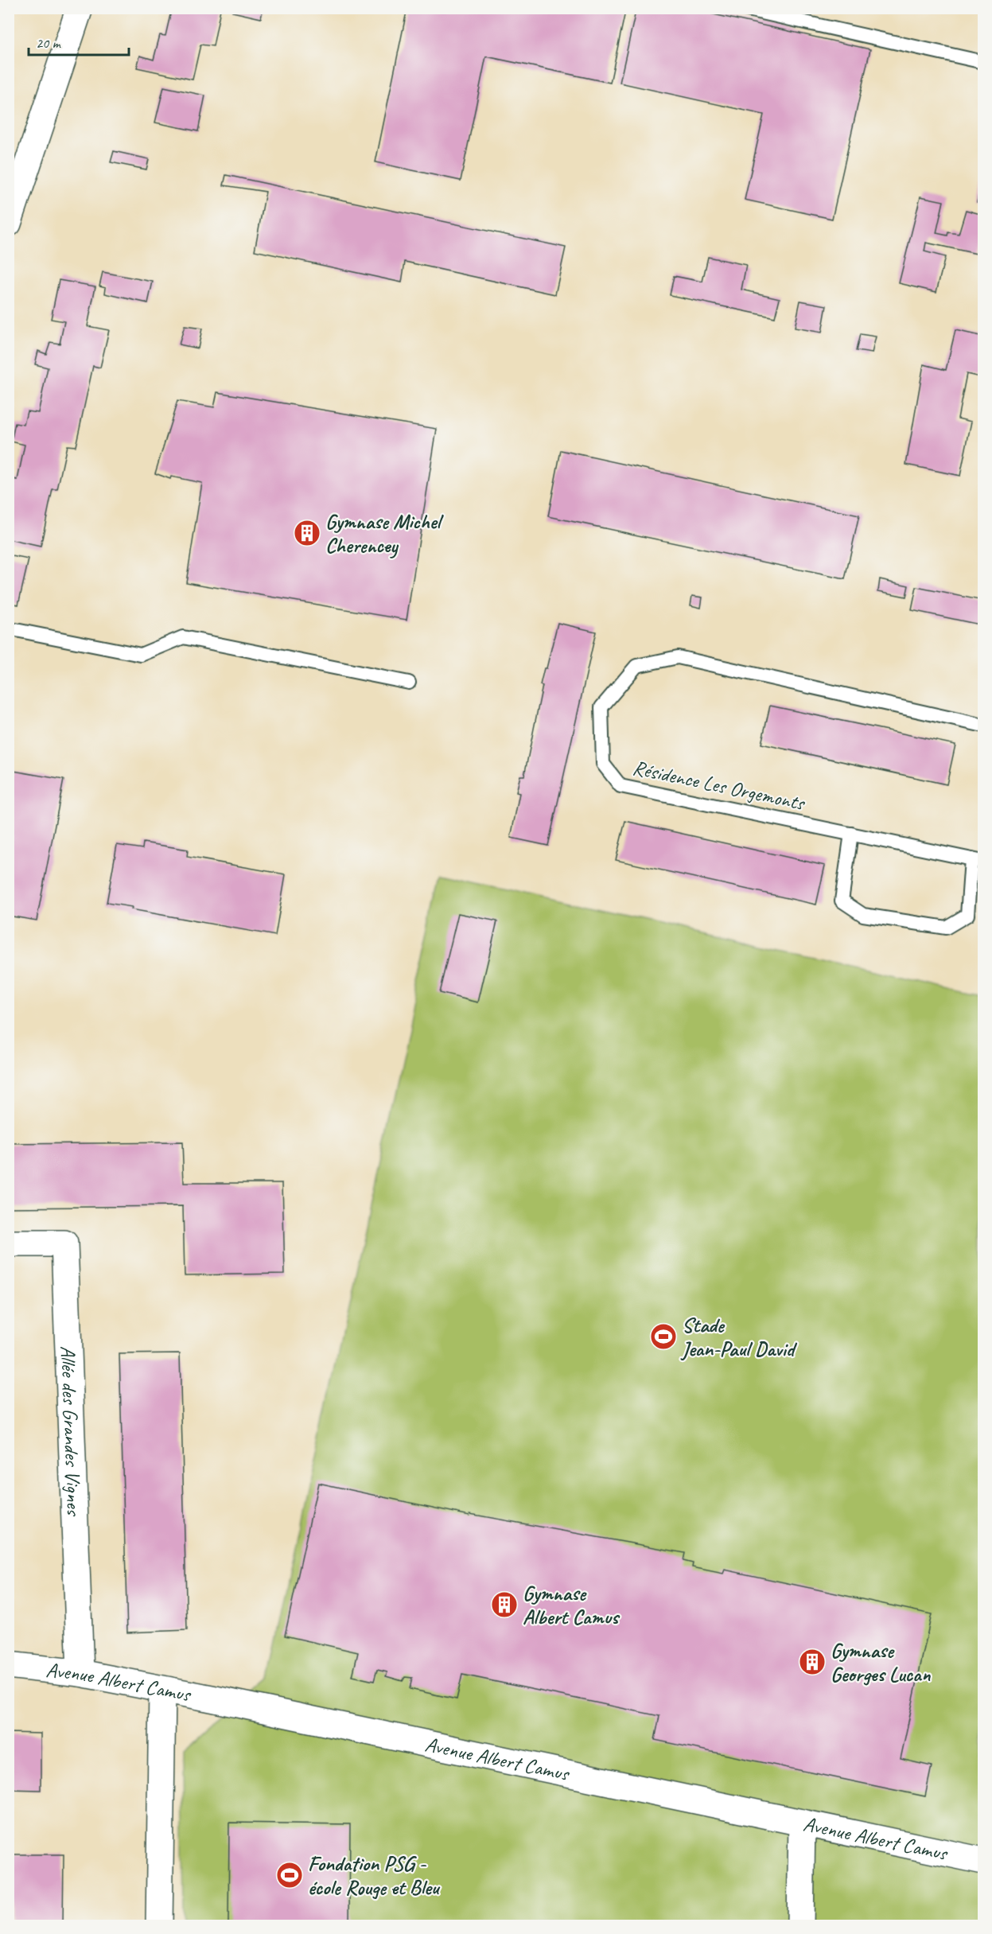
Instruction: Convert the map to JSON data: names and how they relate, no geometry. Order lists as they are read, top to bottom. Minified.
{"streets":{"street":["Allée des Grandes Vignes","Avenue Albert Camus"],"lane":["Résidence Les Orgemonts"]},"crossings":[["Allée des Grandes Vignes","Avenue Albert Camus"]],"places":{"building":["Gymnase Michel Cherencey","Gymnase Albert Camus","Gymnase Georges Lucan"],"sports":["Stade Jean-Paul David","Fondation PSG - école Rouge et Bleu"]},"scale_bar":"20 m"}
